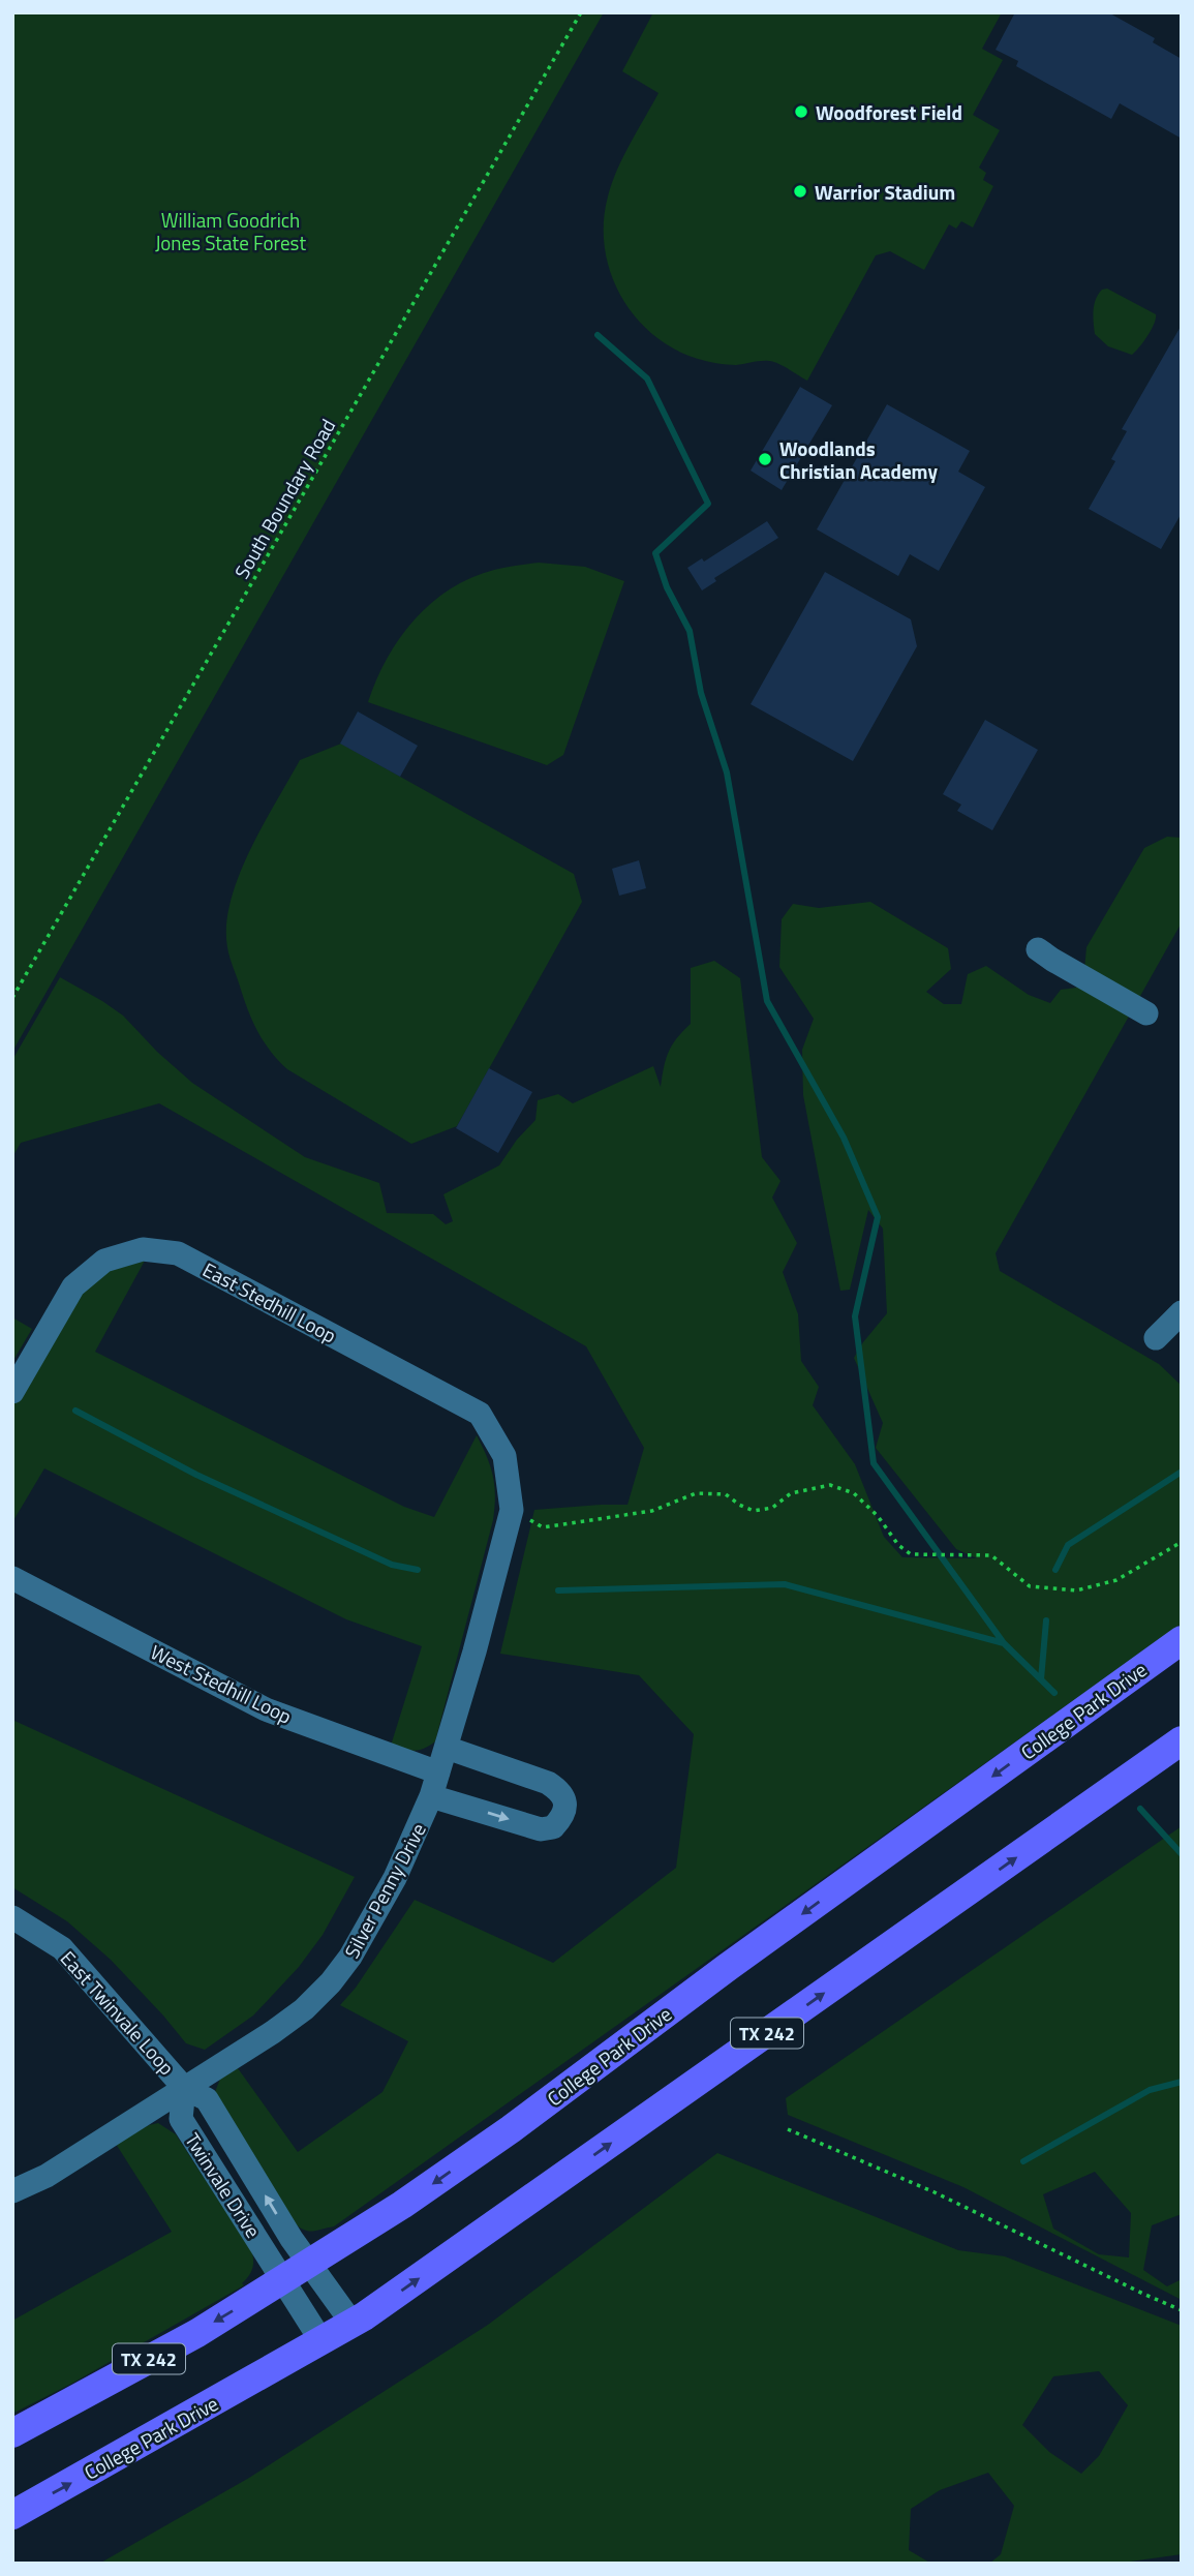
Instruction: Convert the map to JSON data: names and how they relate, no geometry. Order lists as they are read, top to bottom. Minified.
{"streets":{"main road":["College Park Drive","TX 242"],"street":["East Stedhill Loop","West Stedhill Loop","Silver Penny Drive","East Twinvale Loop","Twinvale Drive"],"path":["South Boundary Road"]},"crossings":[["East Stedhill Loop","Silver Penny Drive"],["West Stedhill Loop","Silver Penny Drive"],["College Park Drive","Twinvale Drive"],["Silver Penny Drive","East Twinvale Loop"],["Silver Penny Drive","Twinvale Drive"],["East Twinvale Loop","Twinvale Drive"]],"parks":["William Goodrich Jones State Forest"],"places":["Woodforest Field","Warrior Stadium","Woodlands Christian Academy"]}
